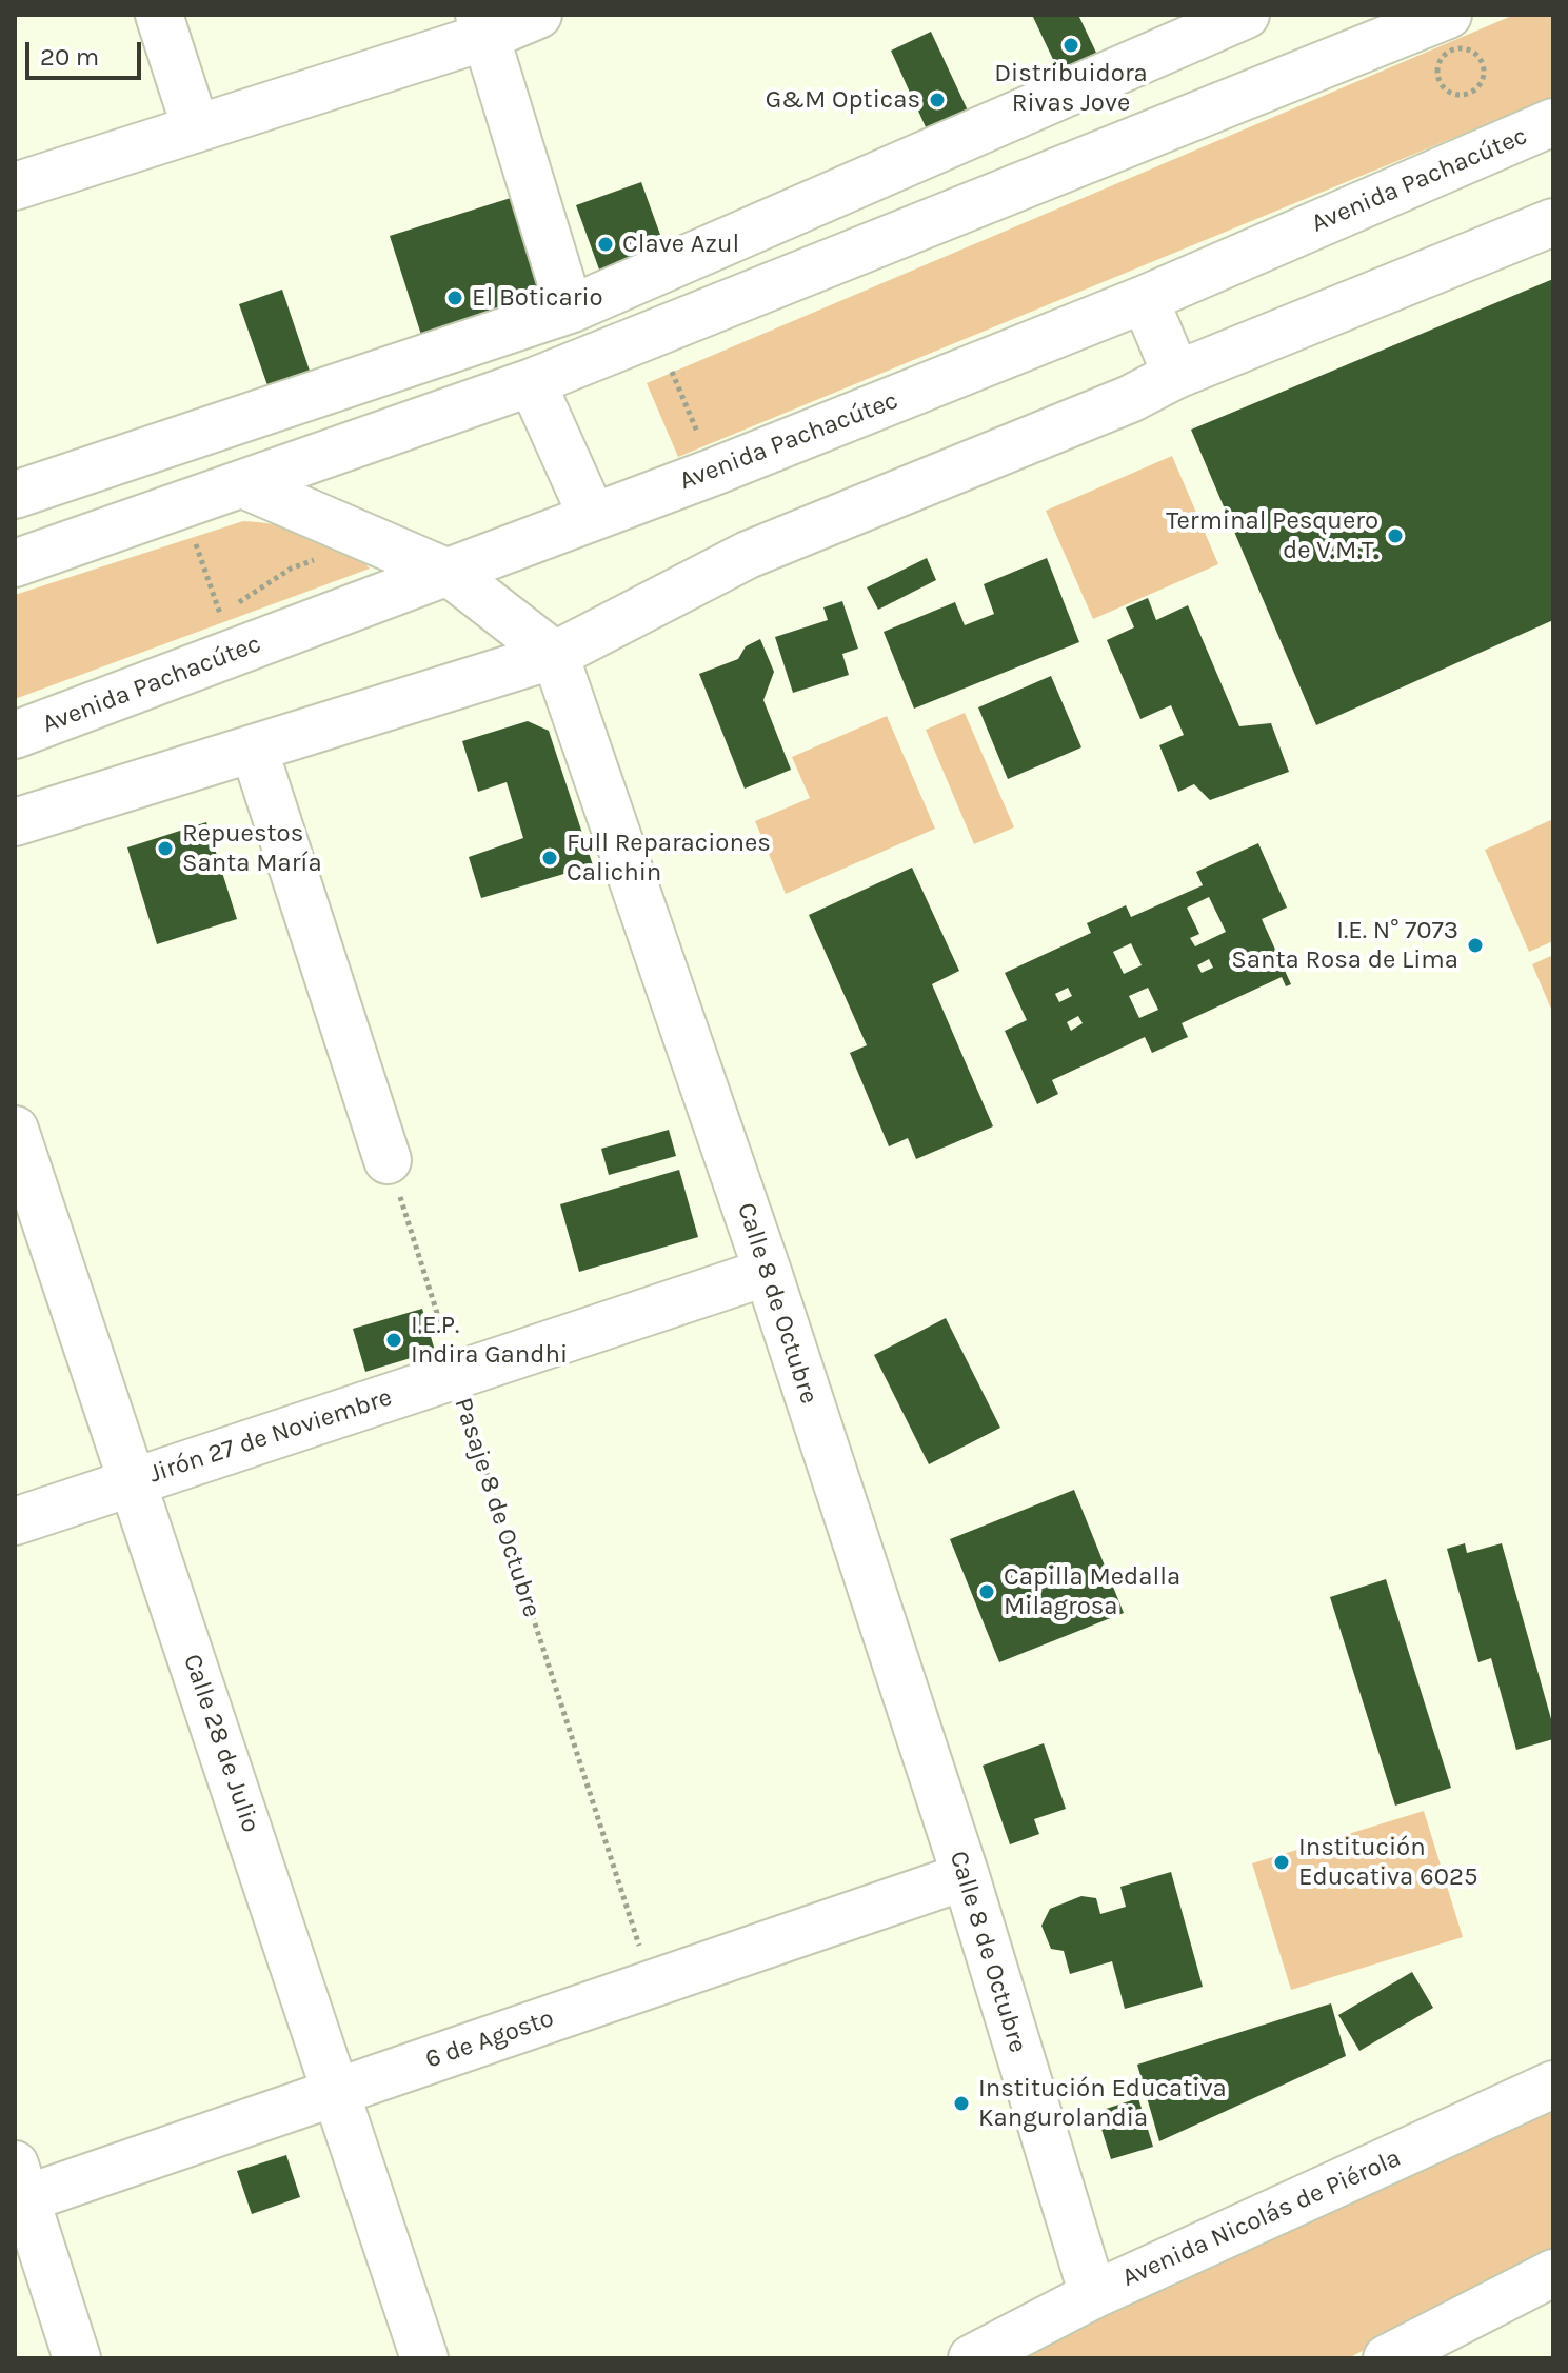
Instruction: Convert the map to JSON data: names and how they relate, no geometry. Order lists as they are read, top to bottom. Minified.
{"streets":{"street":["Avenida Pachacútec","Calle 8 de Octubre","Jirón 27 de Noviembre","Calle 28 de Julio","6 de Agosto","Avenida Nicolás de Piérola"],"path":["Pasaje 8 de Octubre"]},"crossings":[["Calle 8 de Octubre","Jirón 27 de Noviembre"],["Calle 8 de Octubre","6 de Agosto"],["Calle 8 de Octubre","Avenida Nicolás de Piérola"],["Jirón 27 de Noviembre","Pasaje 8 de Octubre"],["Jirón 27 de Noviembre","Calle 28 de Julio"],["Pasaje 8 de Octubre","6 de Agosto"],["Calle 28 de Julio","6 de Agosto"]],"places":["Distribuidora Rivas Jove","G&M Opticas","Clave Azul","El Boticario","Terminal Pesquero de V.M.T.","Repuestos Santa María","Full Reparaciones Calichin","I.E. N° 7073 Santa Rosa de Lima","I.E.P. Indira Gandhi","Capilla Medalla Milagrosa","Institución Educativa 6025","Institución Educativa Kangurolandia"],"scale_bar":"20 m"}
